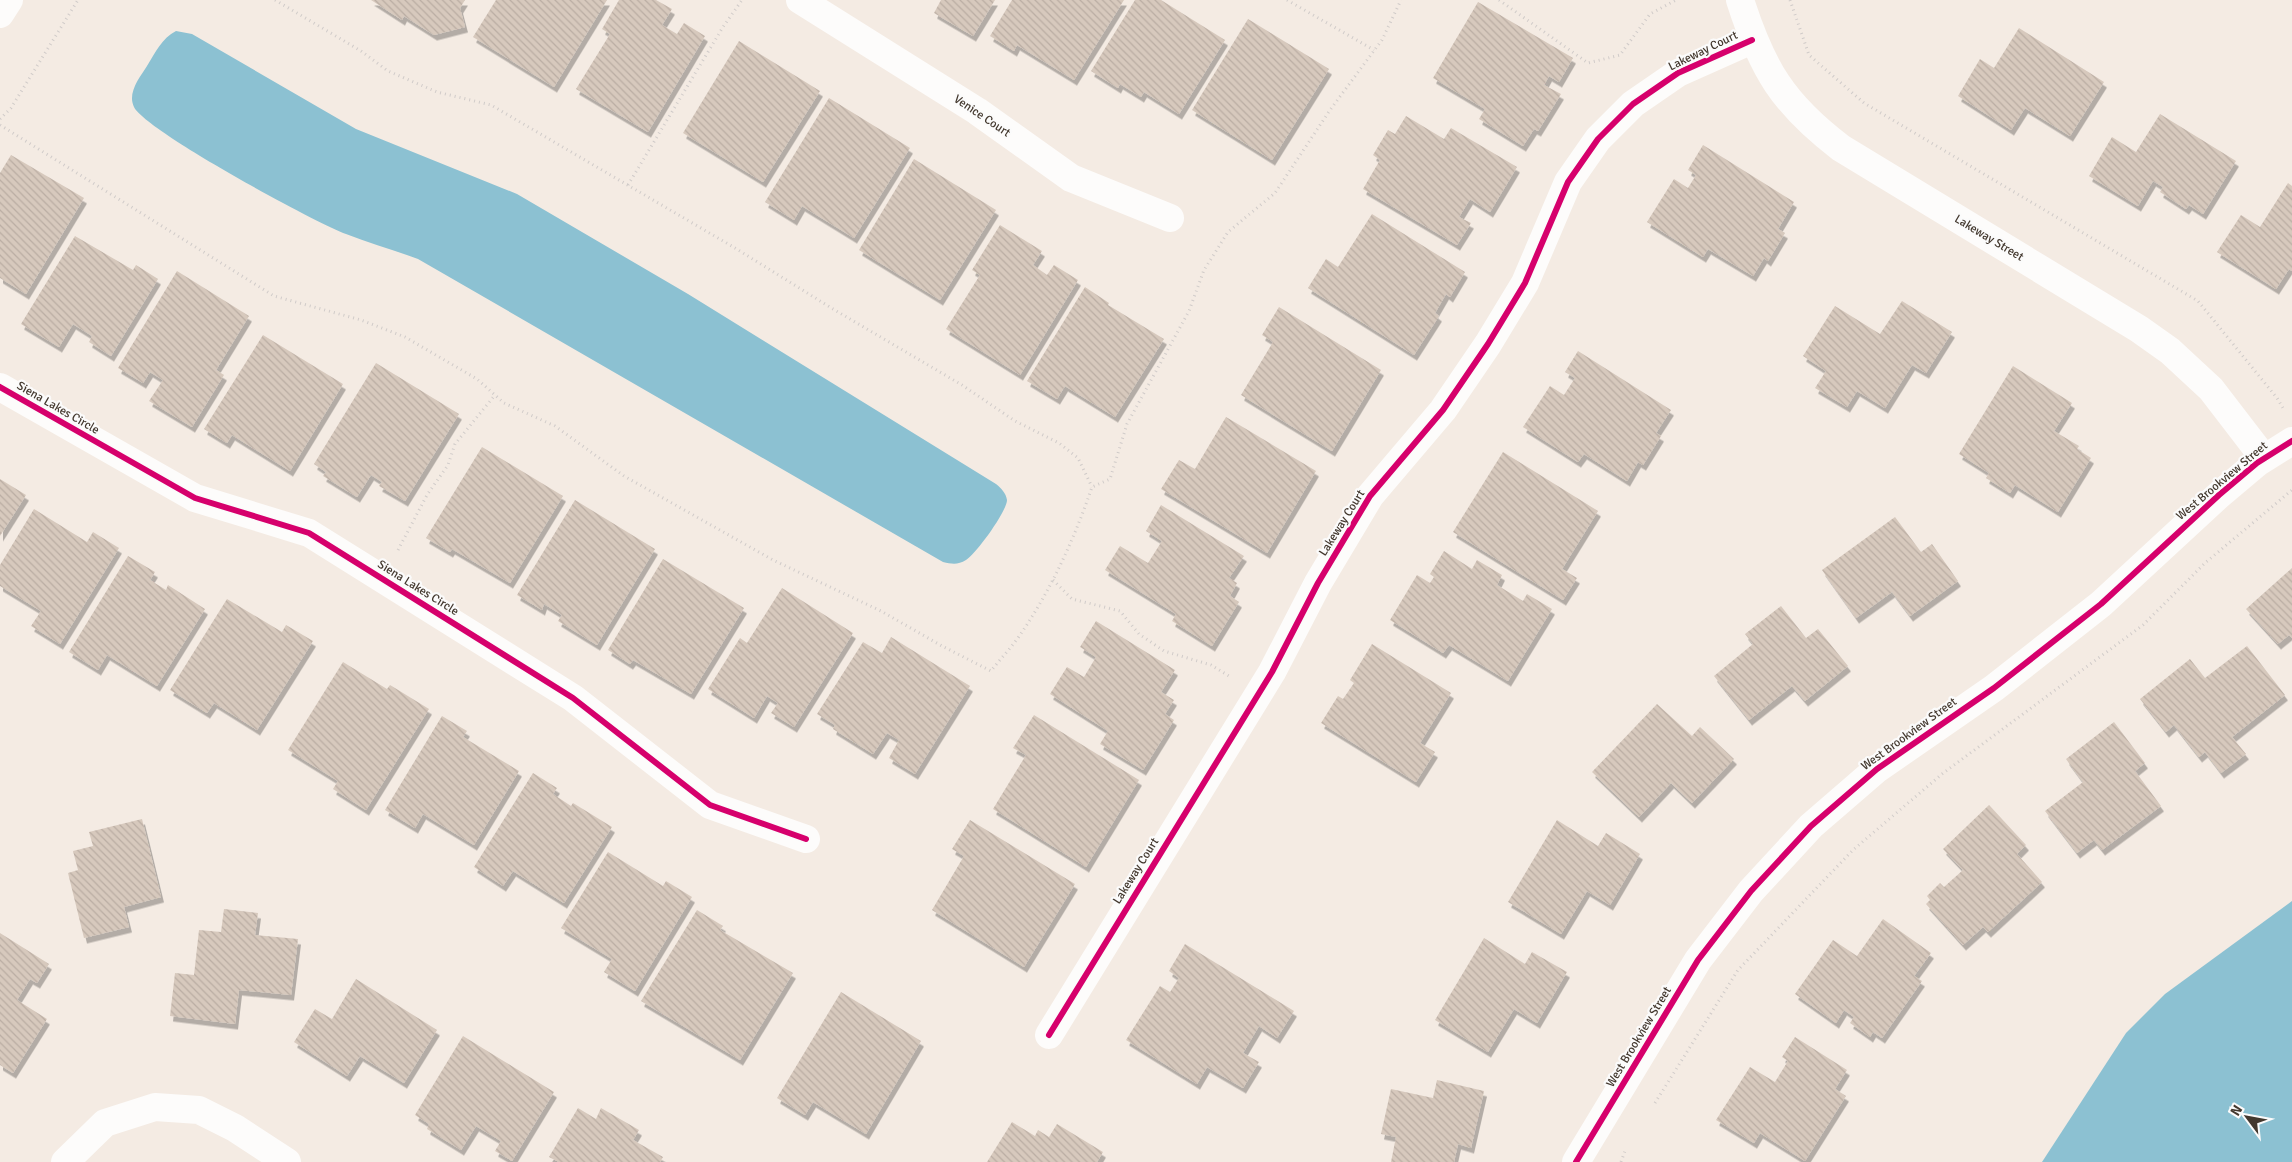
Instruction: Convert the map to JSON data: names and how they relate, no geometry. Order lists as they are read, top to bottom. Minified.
{"streets":{"street":["Lakeway Court","Venice Court","Lakeway Street","Siena Lakes Circle","West Brookview Street"]},"crossings":[["Lakeway Court","Lakeway Street"],["Lakeway Street","West Brookview Street"]],"north":"top left"}
